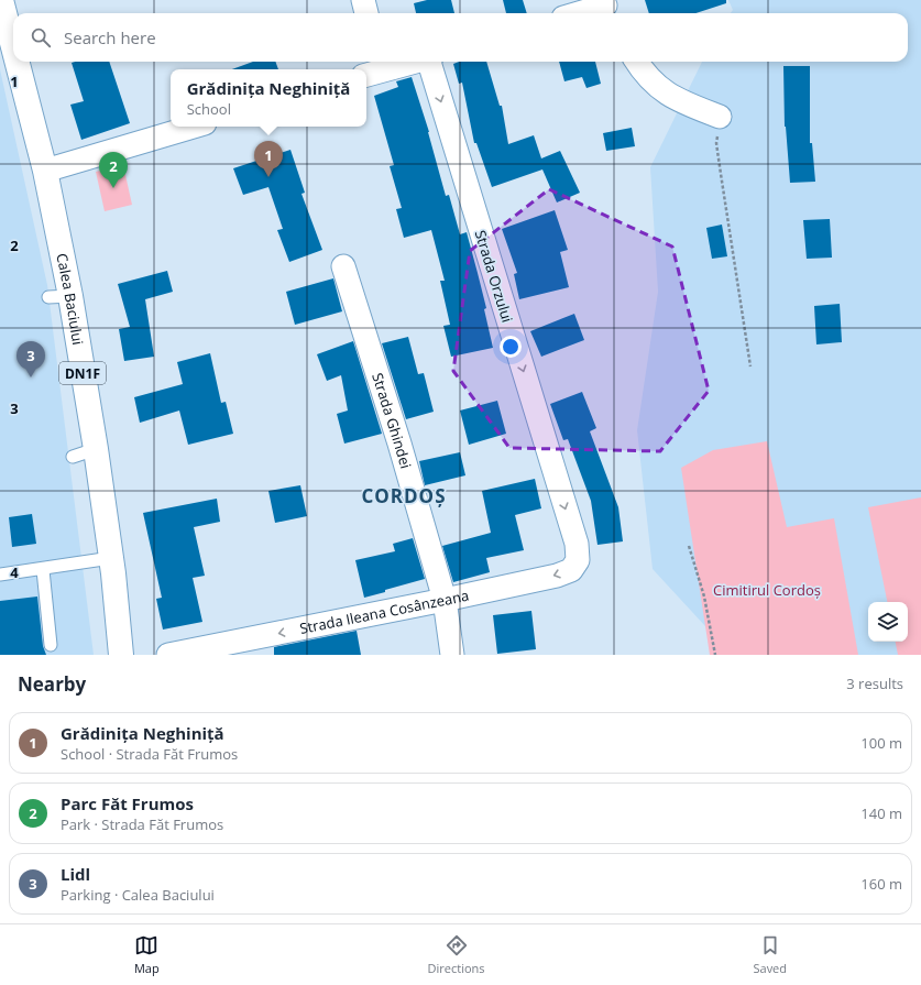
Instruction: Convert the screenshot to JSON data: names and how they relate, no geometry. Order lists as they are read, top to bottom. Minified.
{"streets":{"main road":["Calea Baciului","DN1F"],"street":["Strada Orzului","Strada Ghindei","Strada Ileana Cosânzeana"]},"crossings":[["Strada Orzului","Strada Ileana Cosânzeana"],["Strada Ghindei","Strada Ileana Cosânzeana"]],"one_way":["Strada Orzului","Strada Ileana Cosânzeana"],"districts":["CORDOȘ"],"parks":["Cimitirul Cordoș"],"page":{"search":"Search here","popup":["Grădinița Neghiniță","School"],"pins":["1","2","3"],"heading":["Nearby","3 results"],"list":[{"mark":"1","name":"Grădinița Neghiniță","note":"School · Strada Făt Frumos","value":"100 m"},{"mark":"2","name":"Parc Făt Frumos","note":"Park · Strada Făt Frumos","value":"140 m"},{"mark":"3","name":"Lidl","note":"Parking · Calea Baciului","value":"160 m"}],"nav":["Map","Directions","Saved"]},"grid":{"rows":["1","2","3","4"]}}
